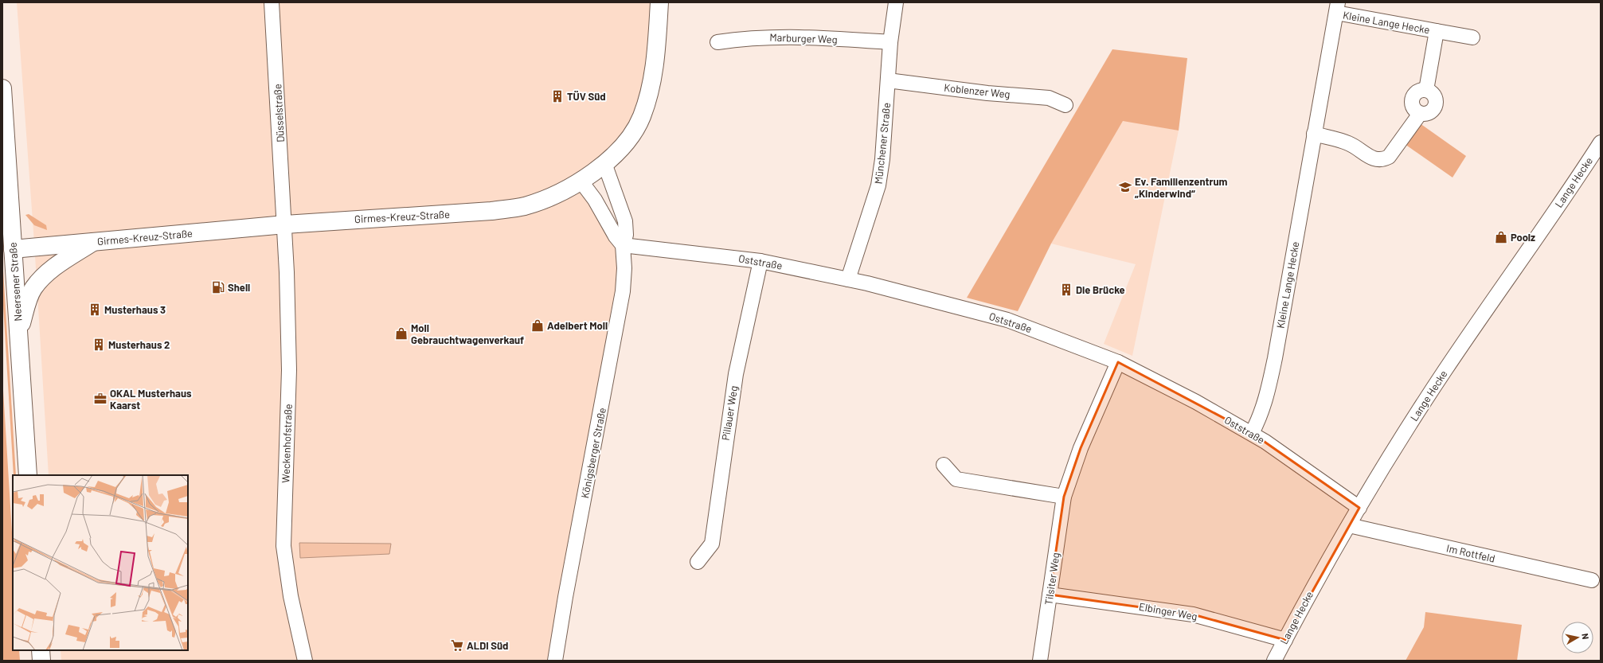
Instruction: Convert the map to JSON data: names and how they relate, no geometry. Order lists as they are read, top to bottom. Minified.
{"streets":{"street":["Kleine Lange Hecke","Marburger Weg","Koblenzer Weg","Düsselstraße","Münchener Straße","Lange Hecke","Girmes-Kreuz-Straße","Oststraße","Neersener Straße","Pillauer Weg","Weckenhofstraße","Königsberger Straße","Im Rottfeld","Tilsiter Weg","Elbinger Weg"]},"crossings":[["Kleine Lange Hecke","Oststraße"],["Marburger Weg","Münchener Straße"],["Koblenzer Weg","Münchener Straße"],["Düsselstraße","Girmes-Kreuz-Straße"],["Düsselstraße","Weckenhofstraße"],["Münchener Straße","Oststraße"],["Lange Hecke","Oststraße"],["Lange Hecke","Im Rottfeld"],["Lange Hecke","Elbinger Weg"],["Girmes-Kreuz-Straße","Neersener Straße"],["Girmes-Kreuz-Straße","Weckenhofstraße"],["Girmes-Kreuz-Straße","Königsberger Straße"],["Oststraße","Pillauer Weg"],["Oststraße","Königsberger Straße"],["Oststraße","Tilsiter Weg"],["Tilsiter Weg","Elbinger Weg"]],"places":{"building":["TÜV Süd","Die Brücke","Musterhaus 3","Musterhaus 2"],"school or university":["Ev. Familienzentrum „Kinderwind“"],"shop":["Poolz","Adelbert Moll","Moll Gebrauchtwagenverkauf"],"fuel station":["Shell"],"office":["OKAL Musterhaus Kaarst"],"supermarket":["ALDI Süd"]},"north":"right"}
